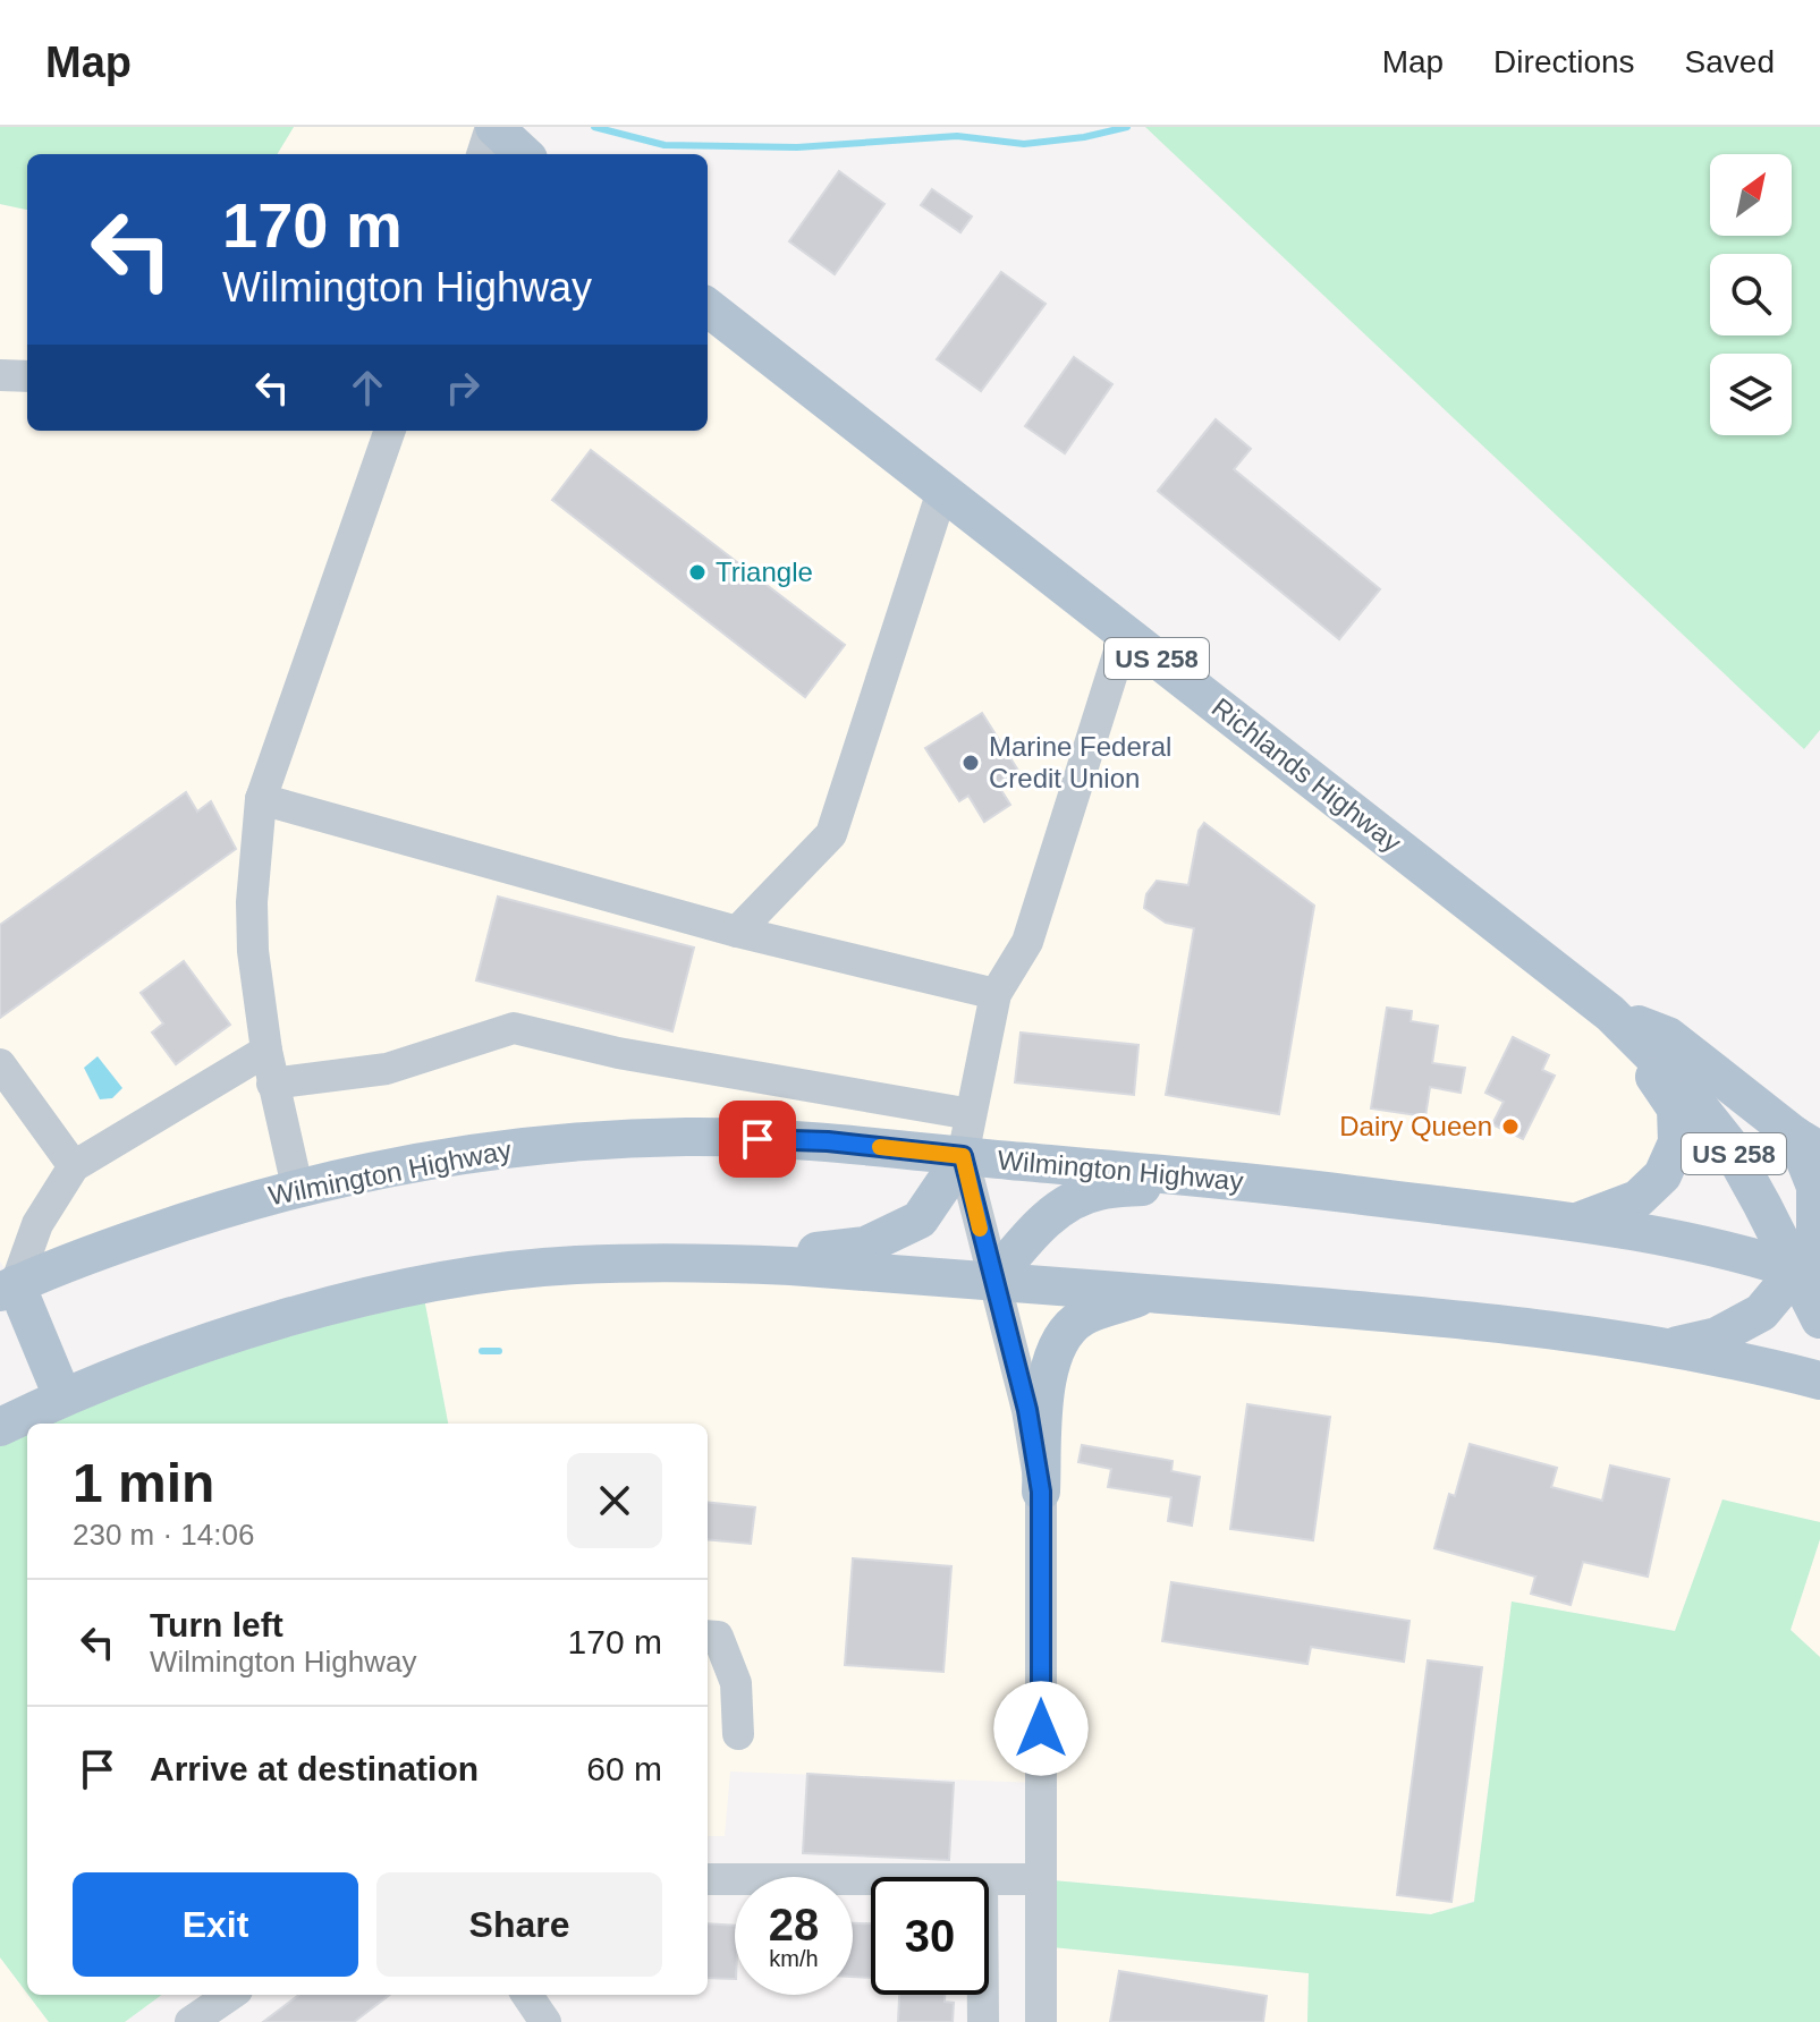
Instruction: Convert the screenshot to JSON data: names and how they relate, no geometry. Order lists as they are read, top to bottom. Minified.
{"streets":{"main road":["US 258","Richlands Highway","Wilmington Highway"]},"crossings":[["Richlands Highway","Wilmington Highway"]],"places":["Triangle","Marine Federal Credit Union","Dairy Queen"],"north":"top right","page":{"header":"Map","nav":["Map","Directions","Saved"],"turn":["170 m","Wilmington Highway"],"heading":["1 min","230 m · 14:06"],"list":[{"name":"Turn left","note":"Wilmington Highway","value":"170 m"},{"name":"Arrive at destination","value":"60 m"}],"buttons":["Exit","Share"],"speed":"28 km/h","limit":"30"}}
